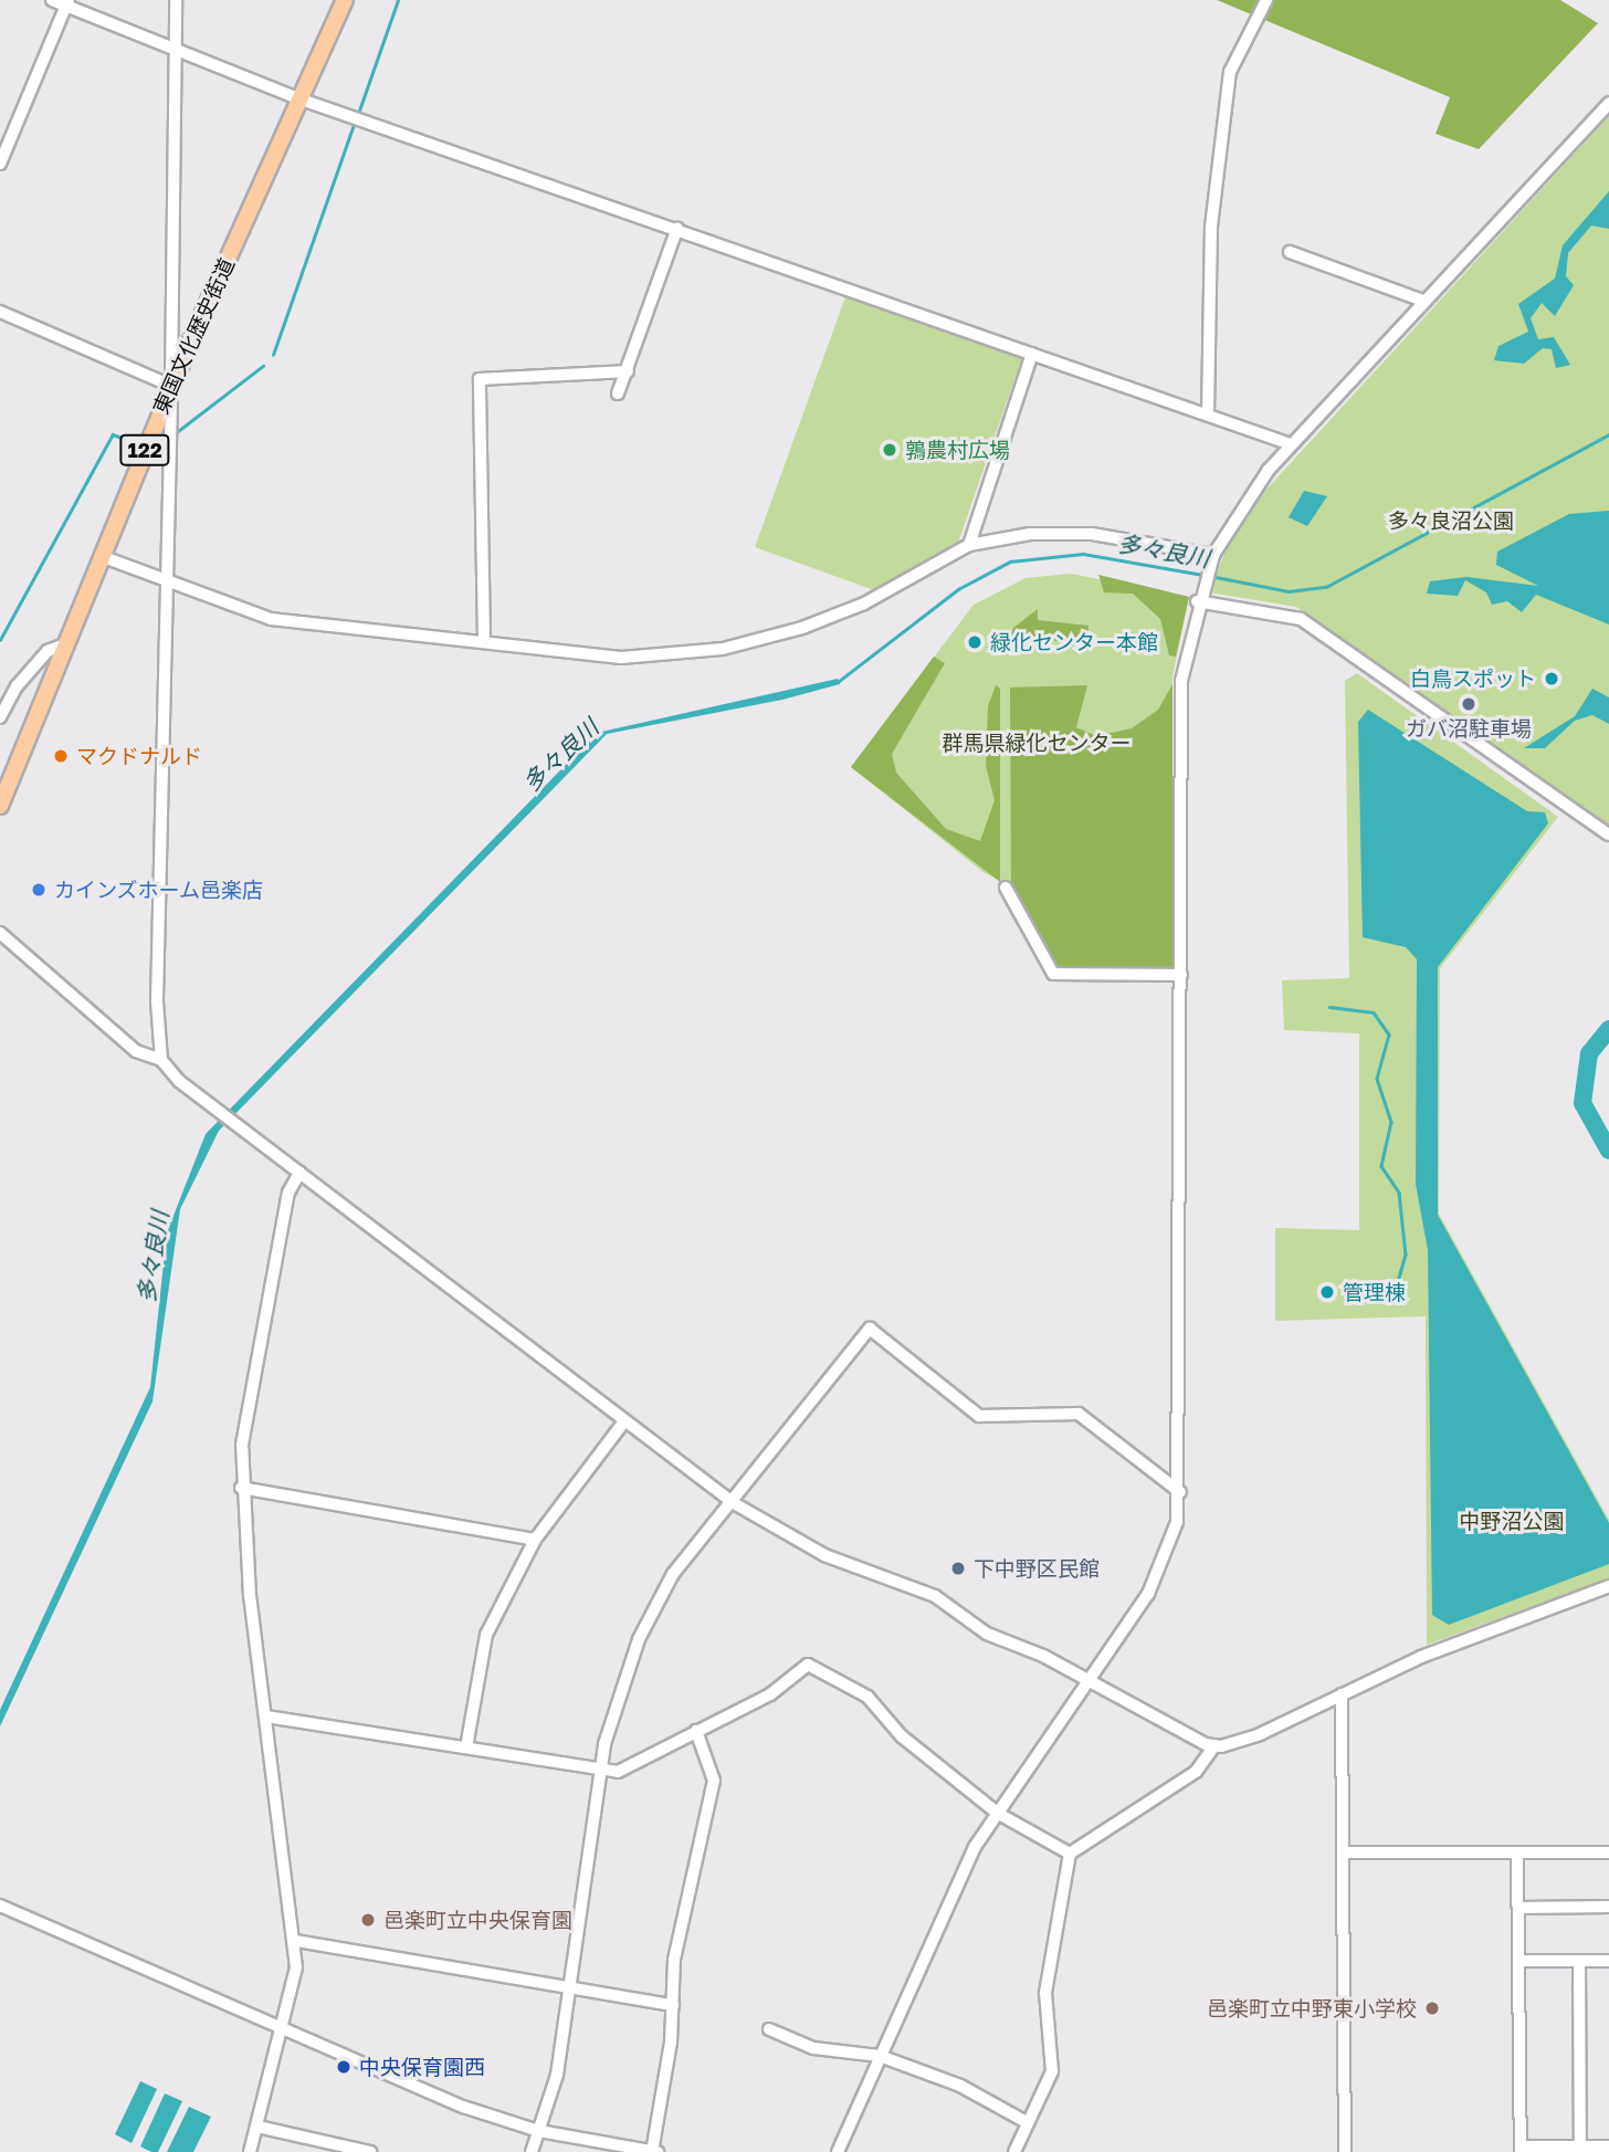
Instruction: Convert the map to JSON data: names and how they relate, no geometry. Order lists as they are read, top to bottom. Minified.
{"streets":{"highway":["東国文化歴史街道","122"]},"water":["多々良川"],"parks":["多々良沼公園","群馬県緑化センター","中野沼公園"],"places":["鶉農村広場","緑化センター本館","白鳥スポット","ガバ沼駐車場","マクドナルド","カインズホーム邑楽店","管理棟","下中野区民館","邑楽町立中央保育園","邑楽町立中野東小学校","中央保育園西"]}
